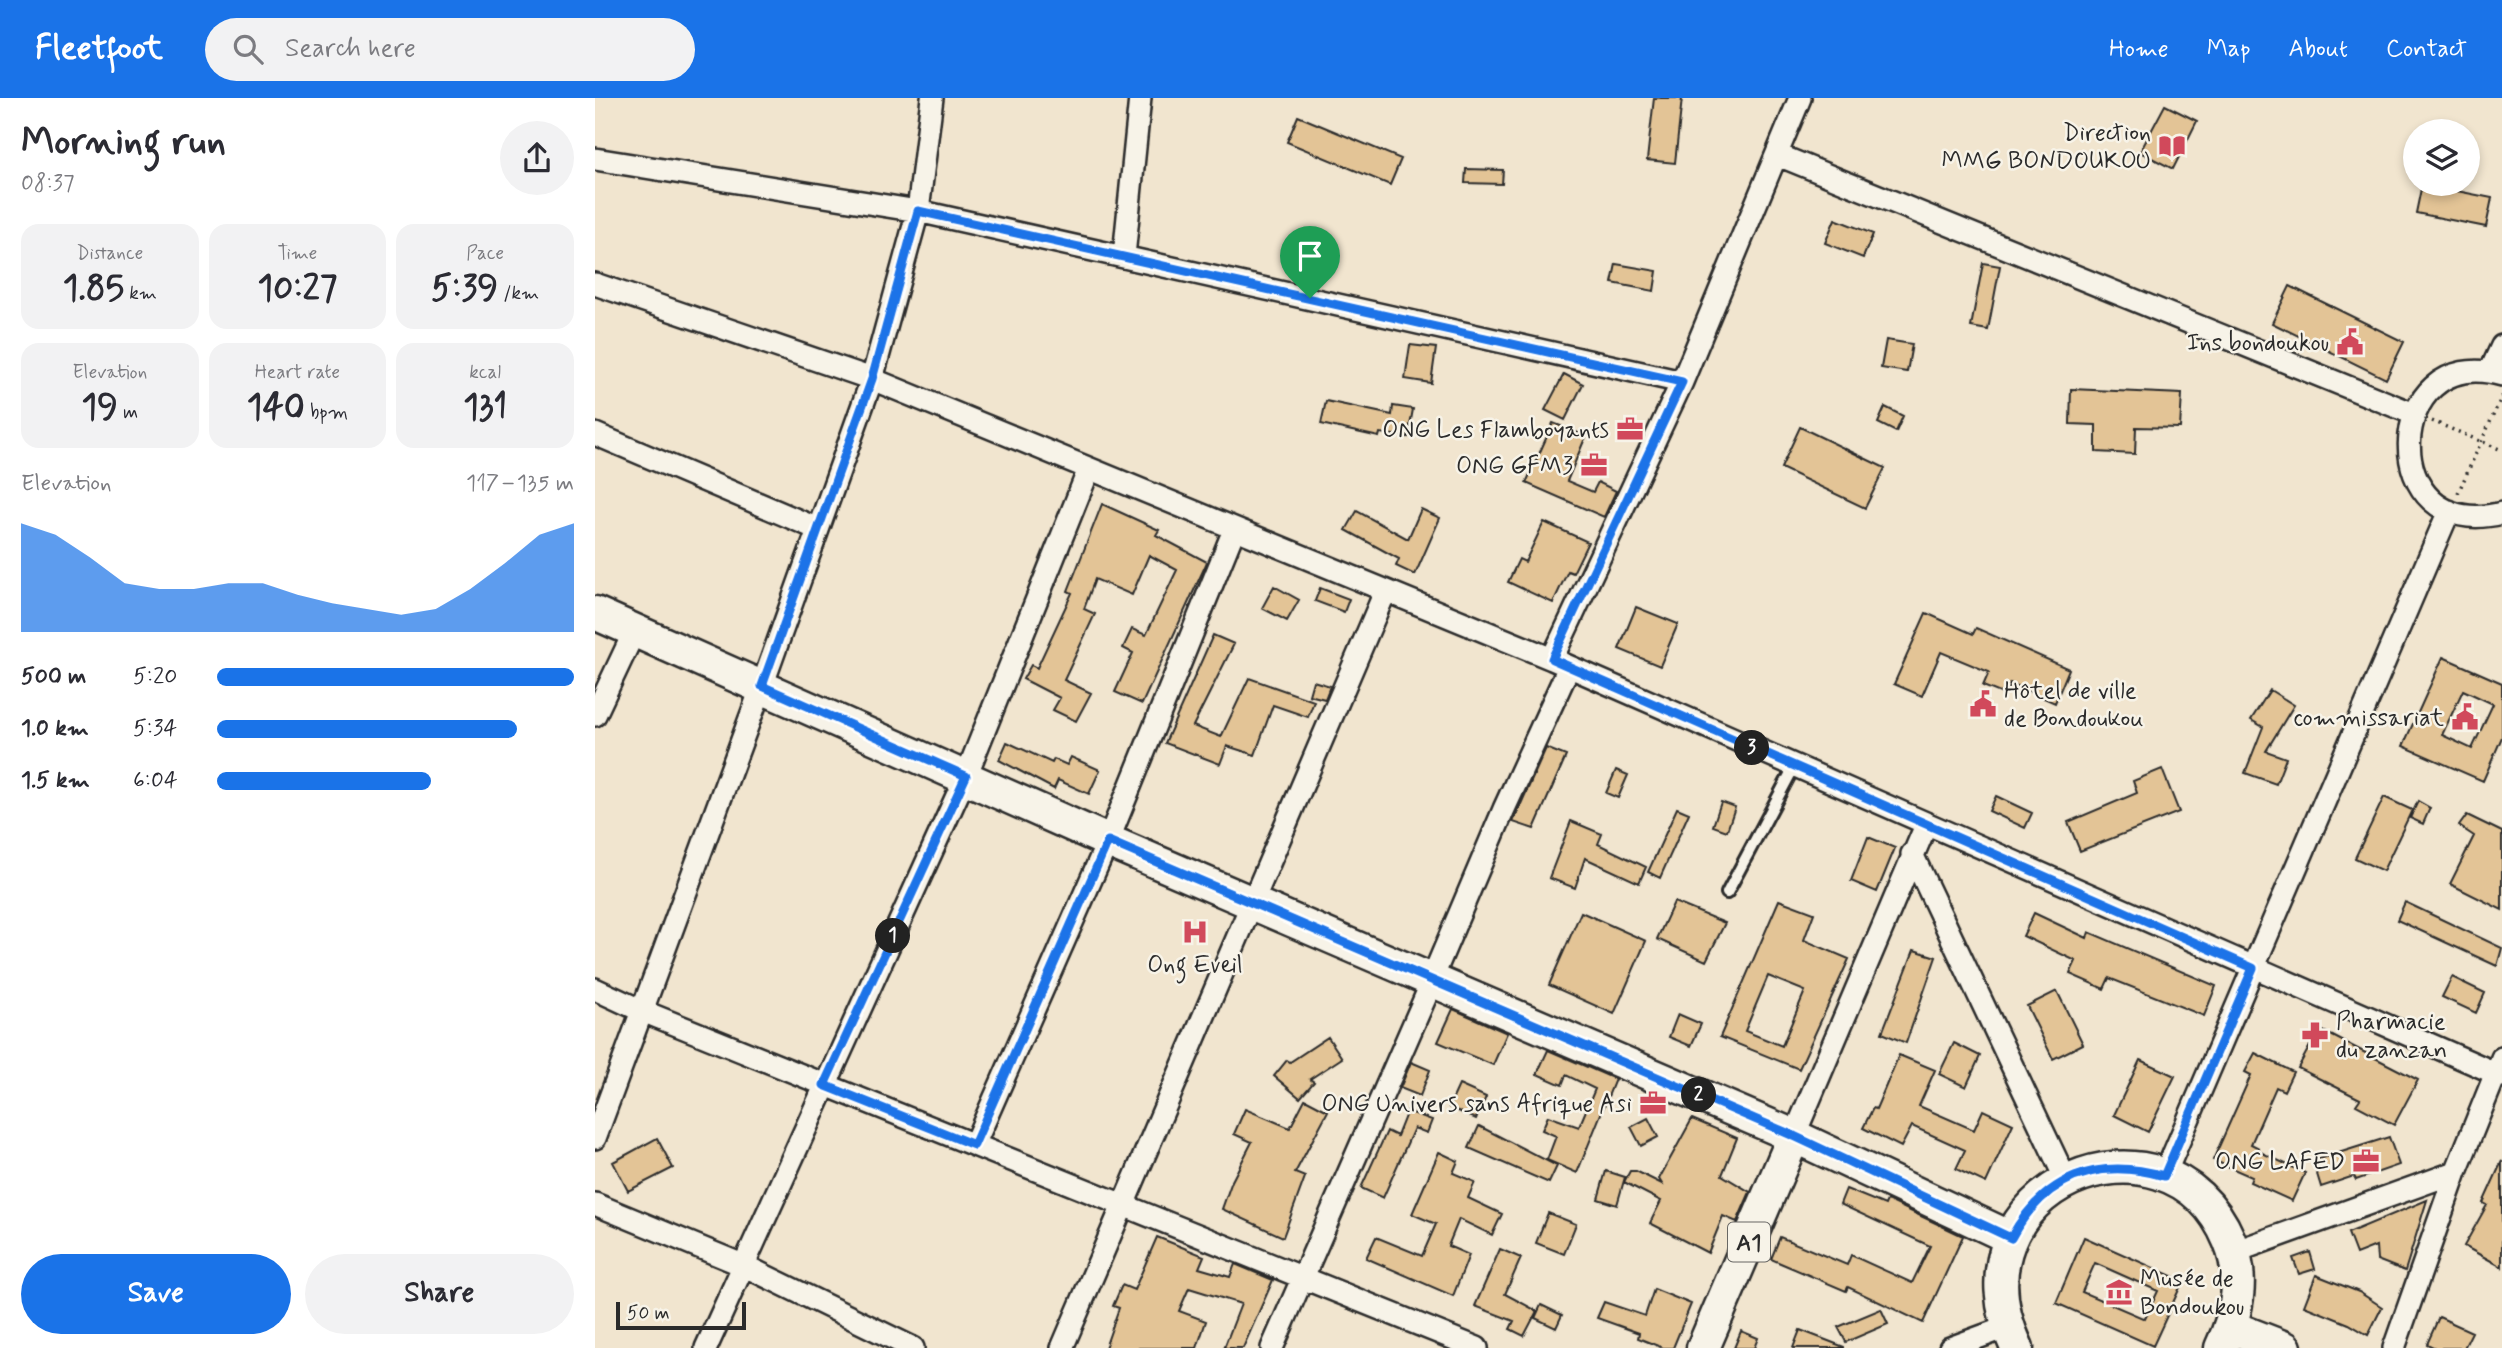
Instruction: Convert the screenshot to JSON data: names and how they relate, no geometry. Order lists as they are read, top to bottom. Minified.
{"streets":{"main road":["A1"]},"places":{"library":["Direction MMG BONDOUKOU"],"public building":["Ins bondoukou","Hôtel de ville de Bondoukou","commissariat"],"office":["ONG Les Flamboyants","ONG GFM3","ONG Univers sans Afrique Asi","ONG LAFED"],"hospital":["Ong Eveil"],"pharmacy":["Pharmacie du zanzan"],"museum":["Musée de Bondoukou"]},"scale_bar":"50 m","page":{"header":"Fleetfoot","search":"Search here","nav":["Home","Map","About","Contact"],"heading":["Morning run","08:37"],"stats":[["Distance","1.85 km"],["Time","10:27"],["Pace","5:39 /km"],["Elevation","19 m"],["Heart rate","140 bpm"],["kcal","131"]],"chart":["Elevation","117–135 m"],"list":[{"name":"500 m","note":"5:20"},{"name":"1.0 km","note":"5:34"},{"name":"1.5 km","note":"6:04"}],"pins":["3","1","2"],"buttons":["Save","Share"],"scale":"50 m"}}
